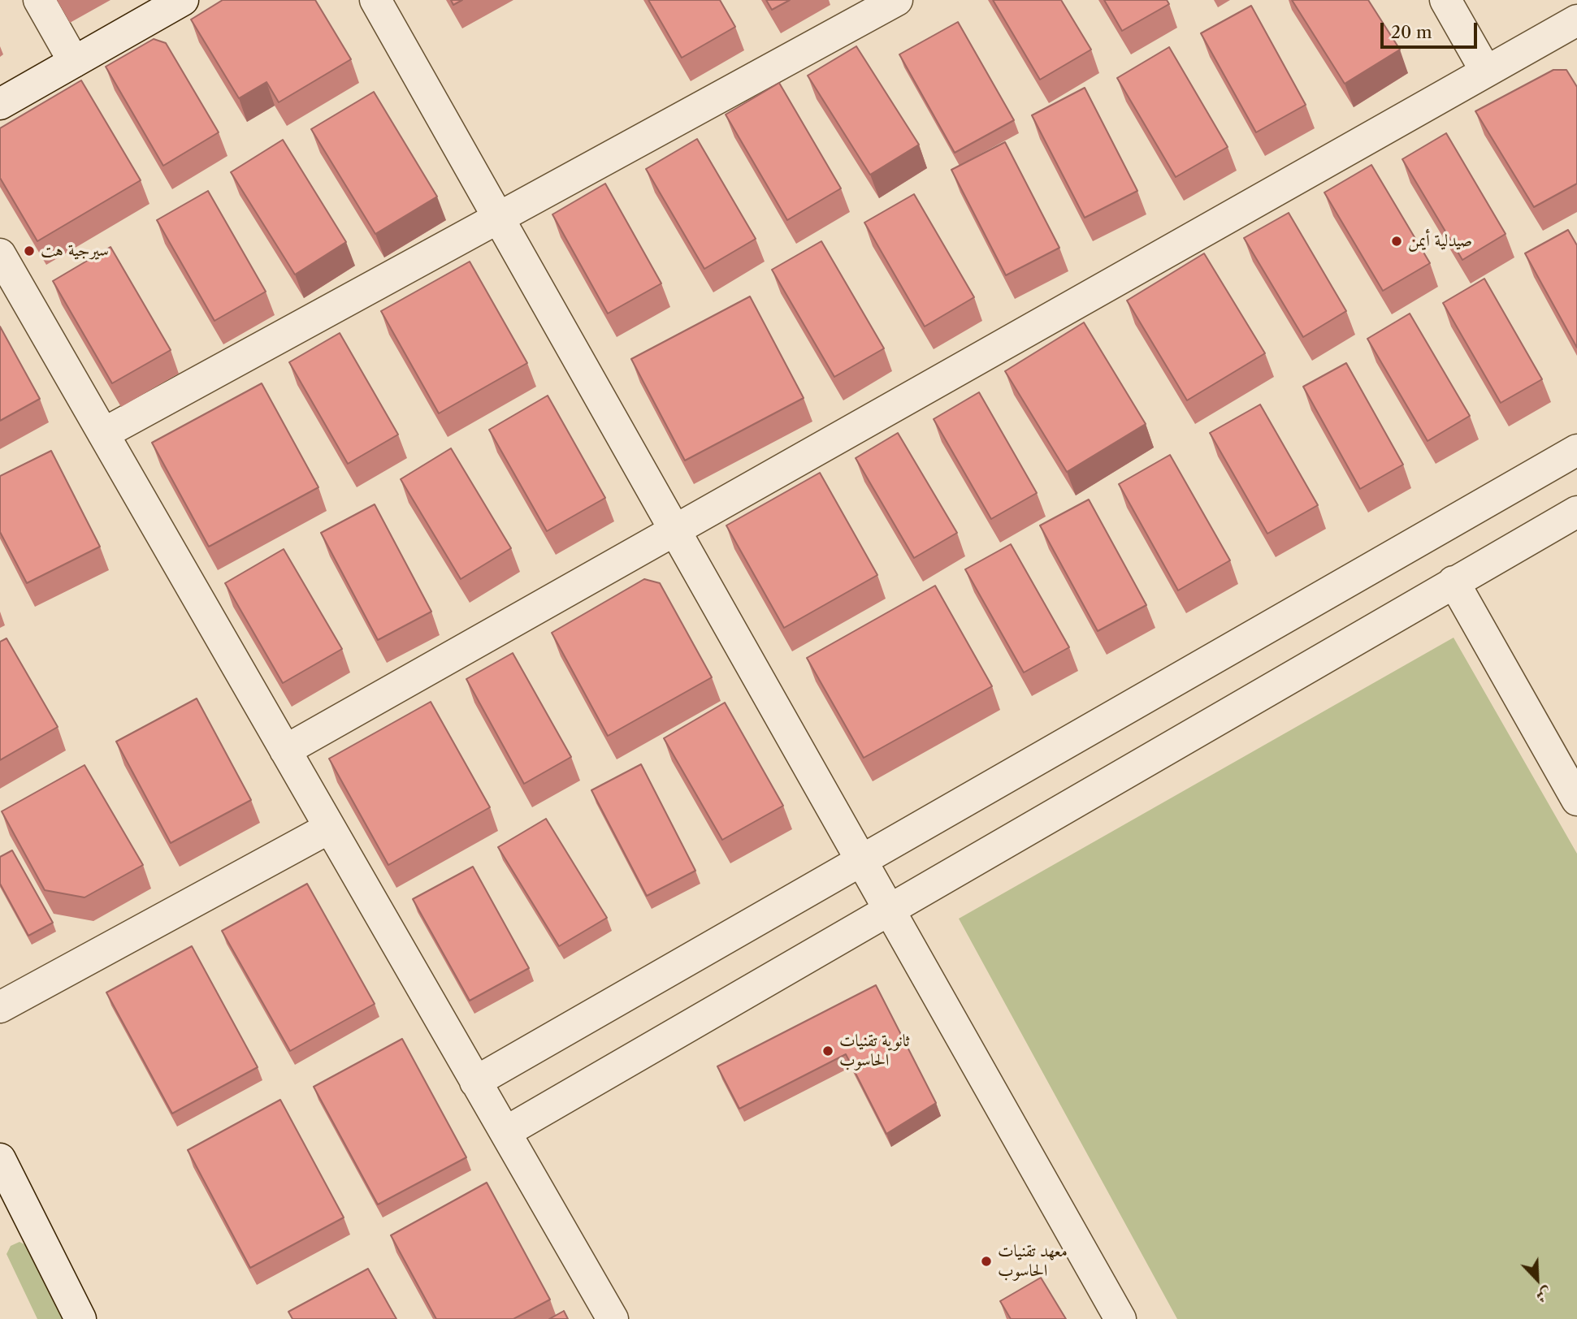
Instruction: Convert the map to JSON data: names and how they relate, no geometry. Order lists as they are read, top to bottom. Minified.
{"places":["صيدلية أيمن","سيرجية هت","ثانوية تقنيات الحاسوب","معهد تقنيات الحاسوب"],"scale_bar":"20 m","north":"bottom right"}
